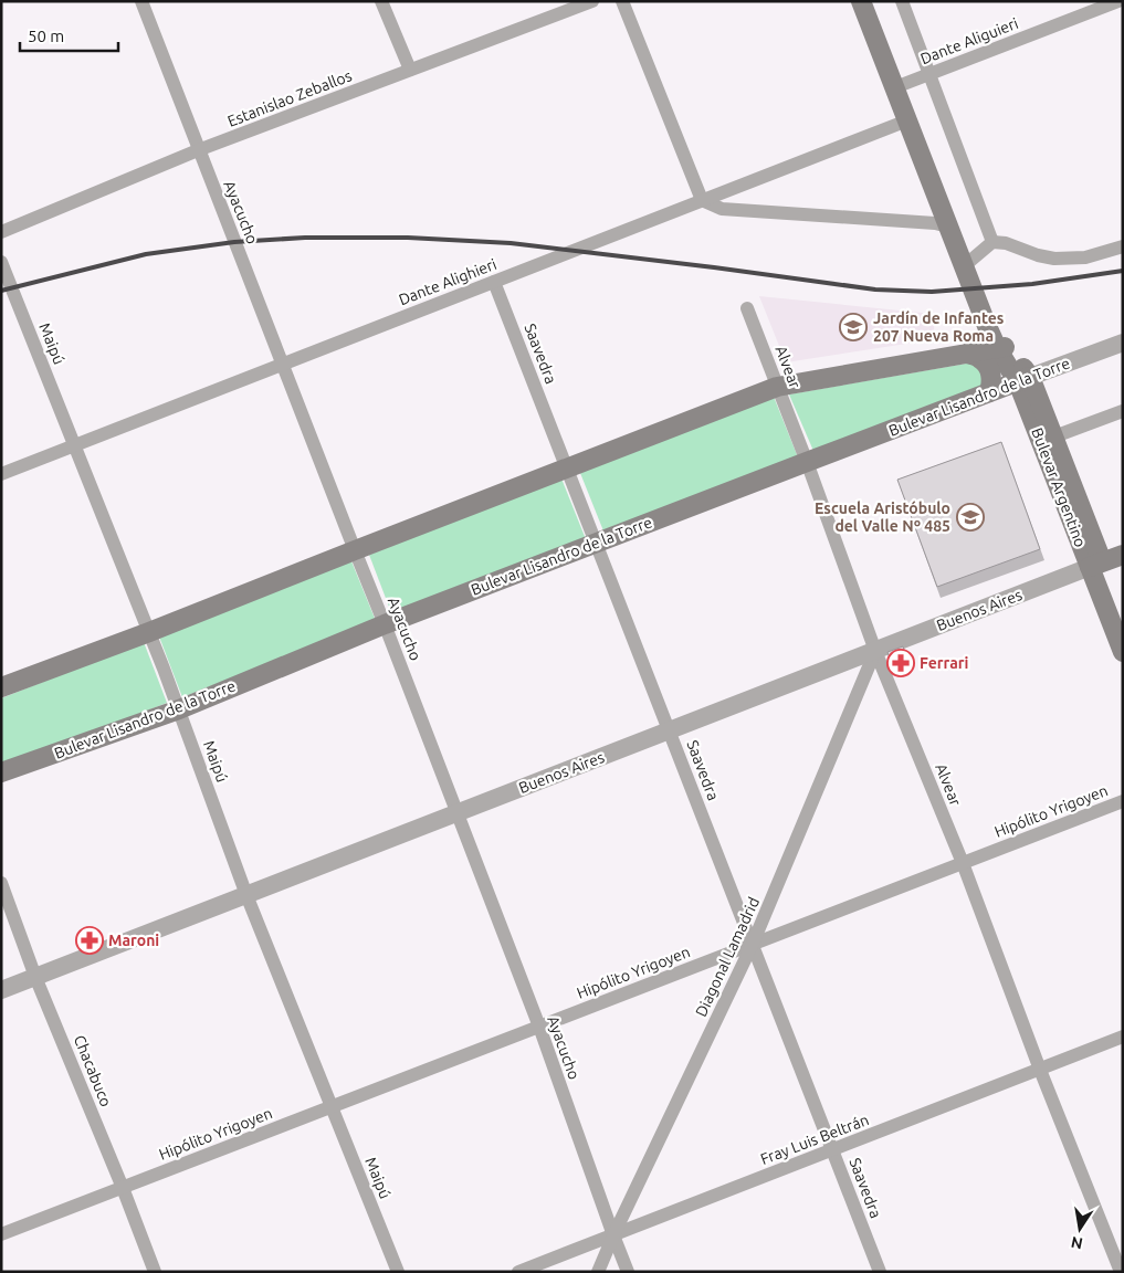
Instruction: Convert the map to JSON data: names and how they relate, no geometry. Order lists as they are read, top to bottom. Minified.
{"streets":{"main road":["Bulevar Lisandro de la Torre","Bulevar Argentino","Buenos Aires"],"street":["Dante Aliguieri","Estanislao Zeballos","Ayacucho","Dante Alighieri","Maipú","Saavedra","Alvear","Hipólito Yrigoyen","Diagonal Lamadrid","Chacabuco","Fray Luis Beltrán"]},"crossings":[["Dante Aliguieri","Bulevar Argentino"],["Estanislao Zeballos","Ayacucho"],["Ayacucho","Dante Alighieri"],["Ayacucho","Bulevar Lisandro de la Torre"],["Ayacucho","Buenos Aires"],["Ayacucho","Hipólito Yrigoyen"],["Ayacucho","Diagonal Lamadrid"],["Ayacucho","Fray Luis Beltrán"],["Dante Alighieri","Maipú"],["Dante Alighieri","Saavedra"],["Dante Alighieri","Bulevar Argentino"],["Maipú","Bulevar Lisandro de la Torre"],["Maipú","Buenos Aires"],["Maipú","Hipólito Yrigoyen"],["Saavedra","Bulevar Lisandro de la Torre"],["Saavedra","Buenos Aires"],["Saavedra","Hipólito Yrigoyen"],["Saavedra","Diagonal Lamadrid"],["Saavedra","Fray Luis Beltrán"],["Alvear","Bulevar Lisandro de la Torre"],["Alvear","Buenos Aires"],["Alvear","Hipólito Yrigoyen"],["Alvear","Diagonal Lamadrid"],["Alvear","Fray Luis Beltrán"],["Bulevar Lisandro de la Torre","Bulevar Argentino"],["Bulevar Argentino","Buenos Aires"],["Buenos Aires","Diagonal Lamadrid"],["Buenos Aires","Chacabuco"],["Hipólito Yrigoyen","Diagonal Lamadrid"],["Hipólito Yrigoyen","Chacabuco"],["Diagonal Lamadrid","Fray Luis Beltrán"]],"places":{"school or university":["Jardín de Infantes 207 Nueva Roma","Escuela Aristóbulo del Valle Nº 485"],"pharmacy":["Ferrari","Maroni"]},"scale_bar":"50 m","north":"bottom"}
